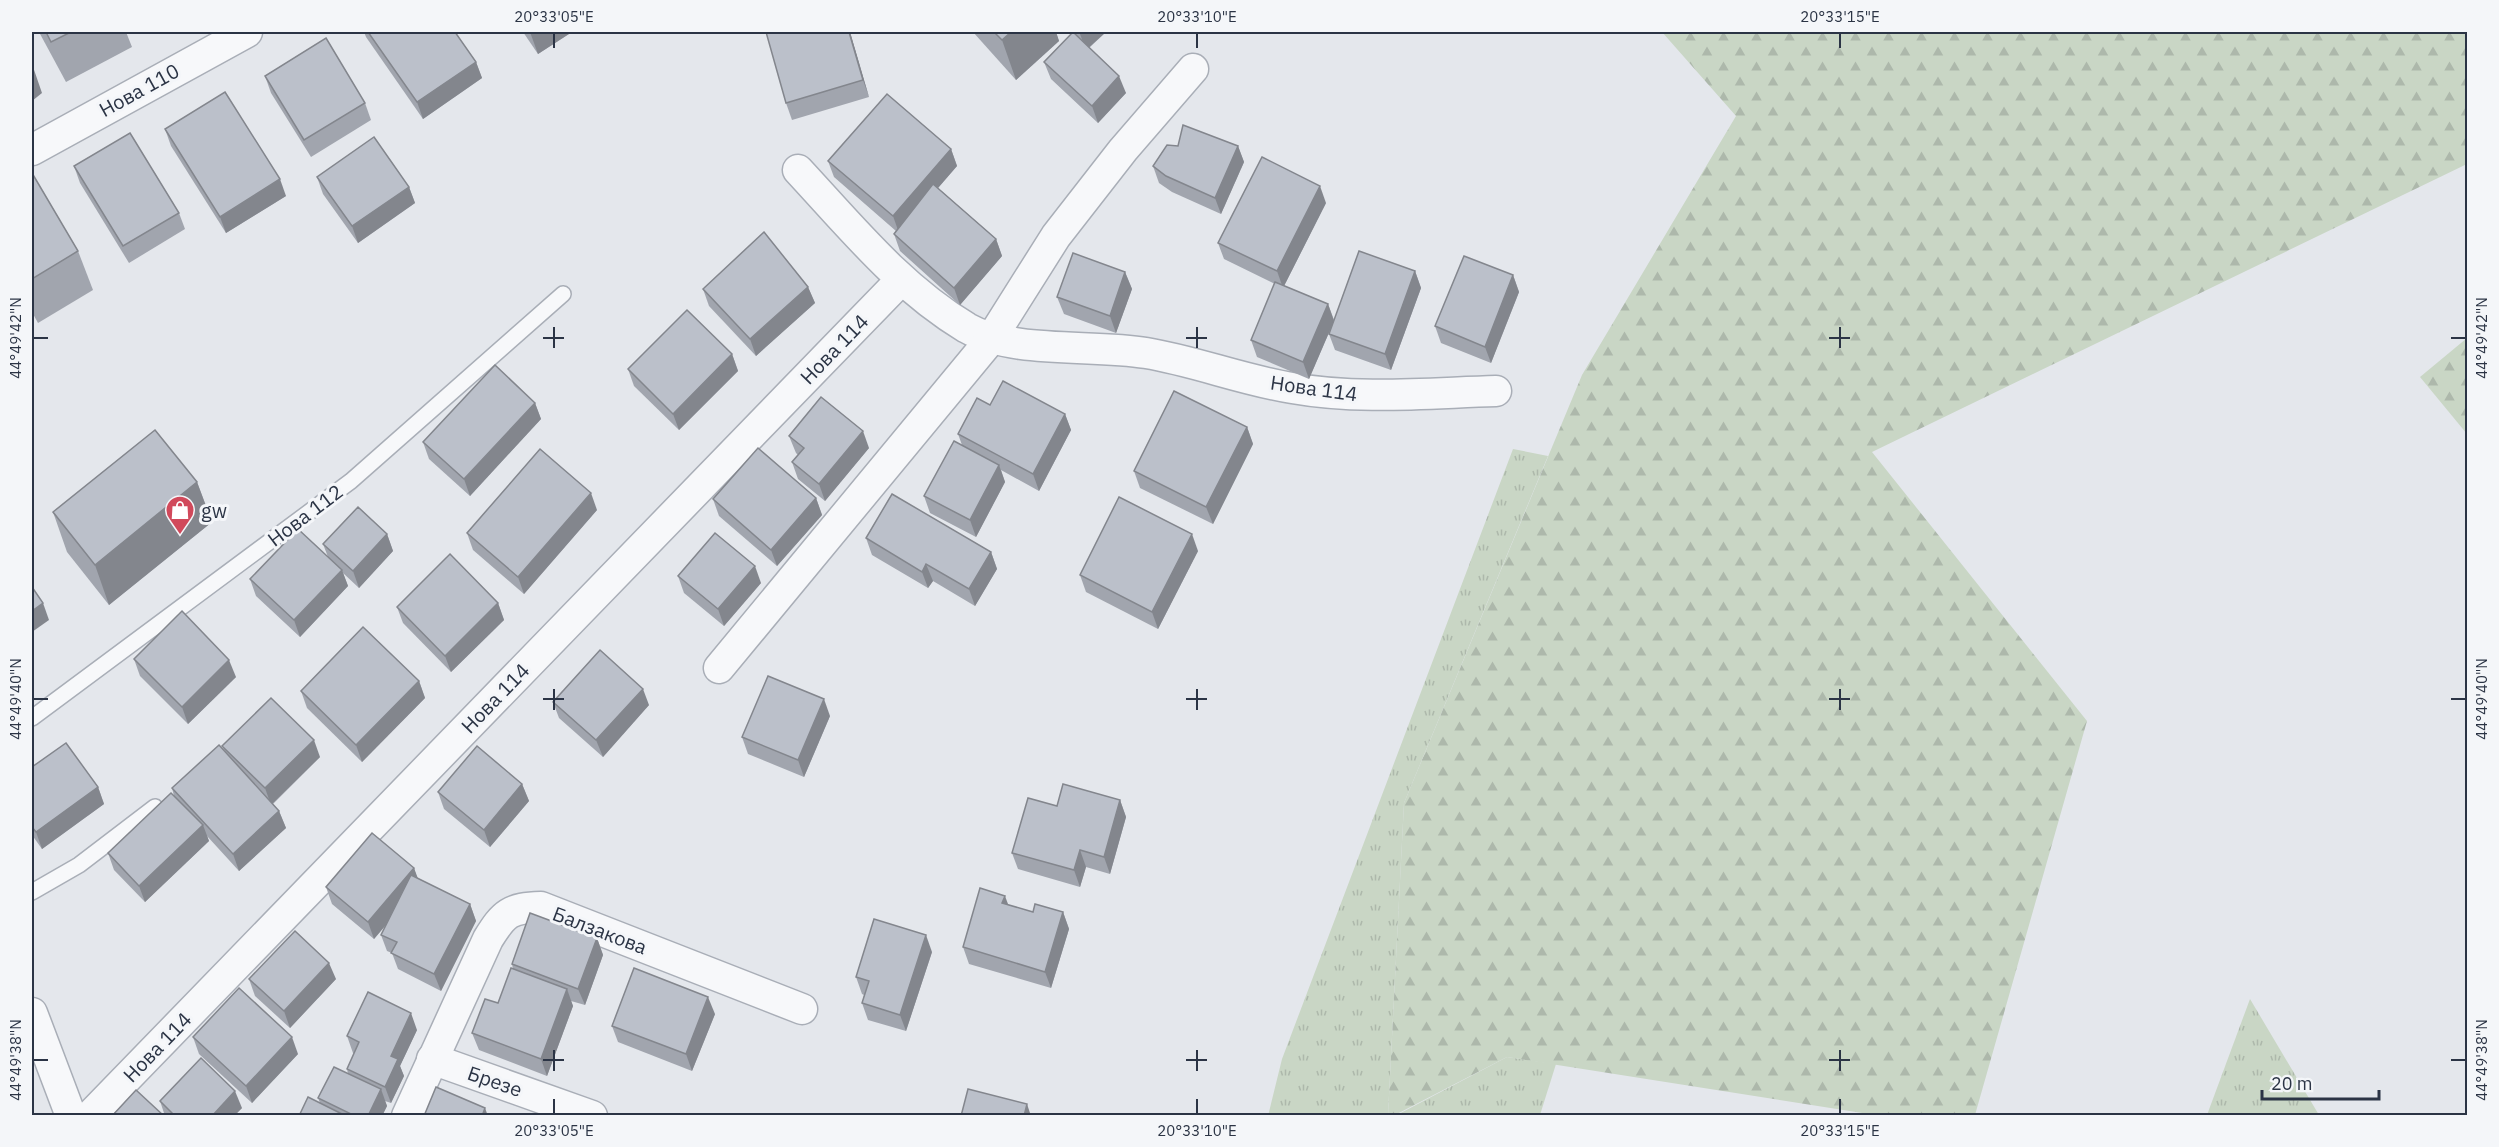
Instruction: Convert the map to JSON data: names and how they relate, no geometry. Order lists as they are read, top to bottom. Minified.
{"streets":{"street":["Нова 110","Нова 114","Балзакова","Брезе"],"lane":["Нова 112"]},"crossings":[["Балзакова","Брезе"]],"places":{"shop":["gw"]},"scale_bar":"20 m","coordinates":["20°33'05\"E","20°33'10\"E","20°33'15\"E","44°49'42\"N","44°49'40\"N","44°49'38\"N"]}
